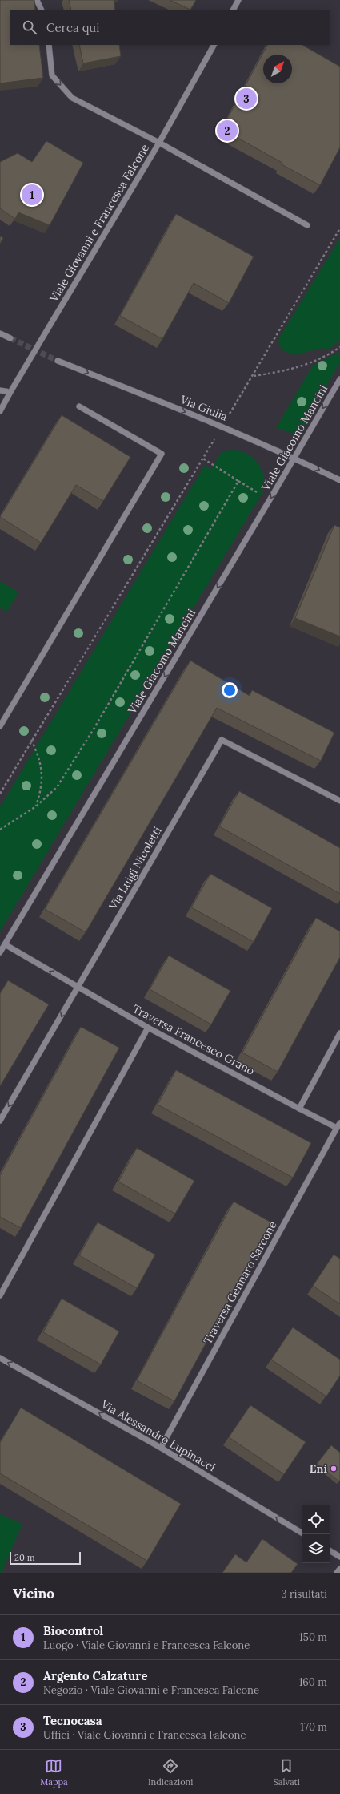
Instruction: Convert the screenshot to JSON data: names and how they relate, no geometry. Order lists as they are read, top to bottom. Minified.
{"streets":{"street":["Viale Giovanni e Francesca Falcone","Via Giulia","Viale Giacomo Mancini","Via Luigi Nicoletti","Traversa Francesco Grano","Traversa Gennaro Sarcone","Via Alessandro Lupinacci"]},"crossings":[["Via Giulia","Viale Giacomo Mancini"],["Viale Giacomo Mancini","Traversa Francesco Grano"],["Via Luigi Nicoletti","Traversa Francesco Grano"],["Traversa Francesco Grano","Traversa Gennaro Sarcone"],["Traversa Gennaro Sarcone","Via Alessandro Lupinacci"]],"one_way":["Via Giulia","Viale Giacomo Mancini","Via Alessandro Lupinacci"],"places":["Eni"],"scale_bar":"20 m","north":"top right","page":{"search":"Cerca qui","pins":["3","2","1"],"scale":"20 m","heading":["Vicino","3 risultati"],"list":[{"mark":"1","name":"Biocontrol","note":"Luogo · Viale Giovanni e Francesca Falcone","value":"150 m"},{"mark":"2","name":"Argento Calzature","note":"Negozio · Viale Giovanni e Francesca Falcone","value":"160 m"},{"mark":"3","name":"Tecnocasa","note":"Uffici · Viale Giovanni e Francesca Falcone","value":"170 m"}],"nav":["Mappa","Indicazioni","Salvati"]}}
